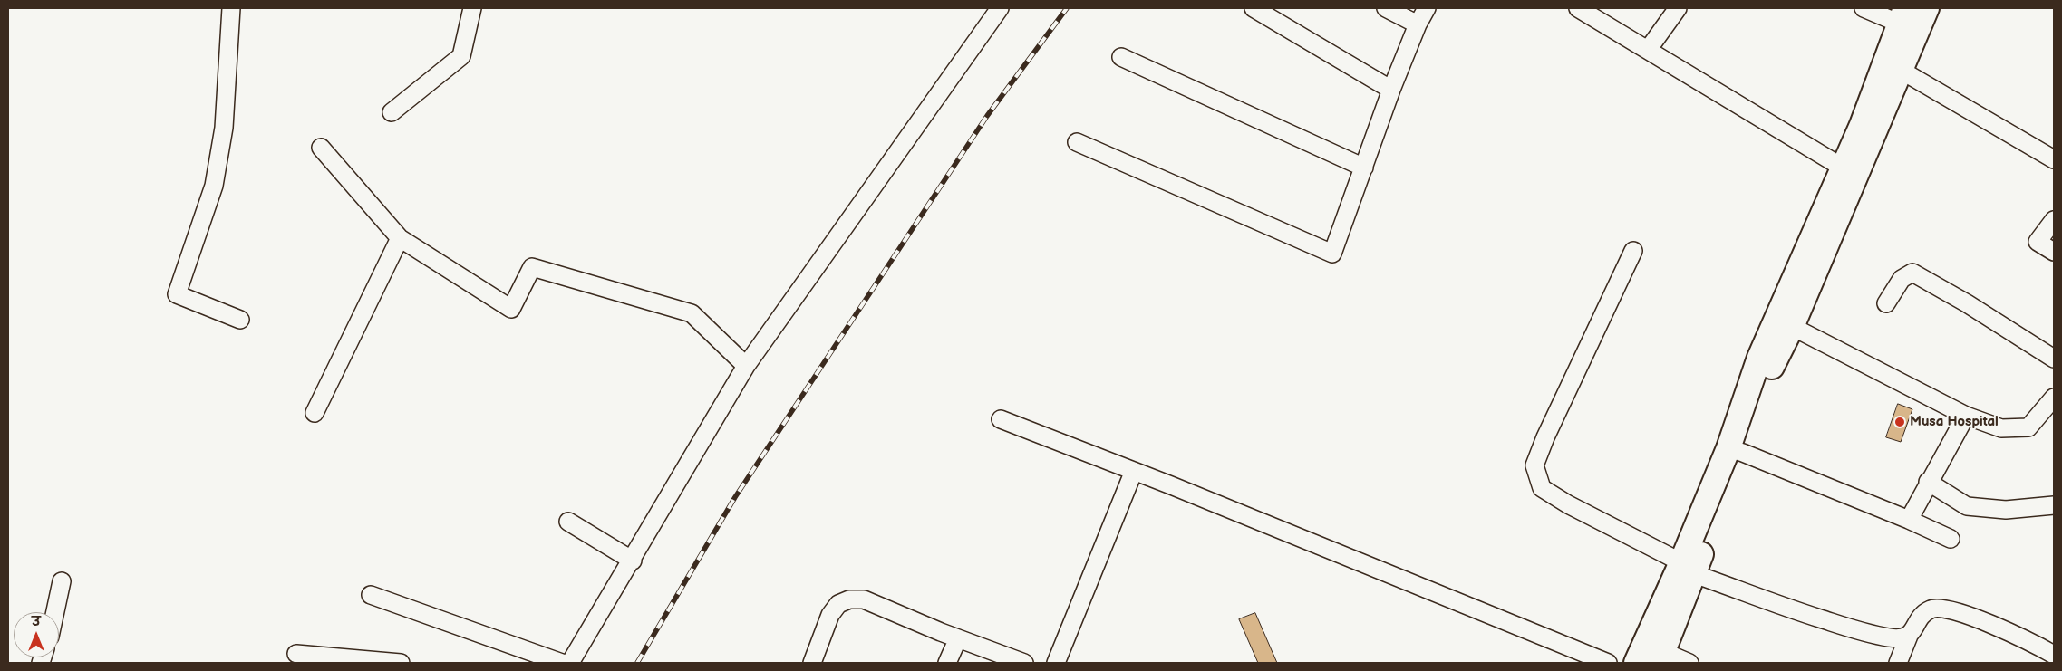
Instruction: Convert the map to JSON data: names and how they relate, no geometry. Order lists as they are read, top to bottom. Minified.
{"places":["Musa Hospital"],"north":"top"}
